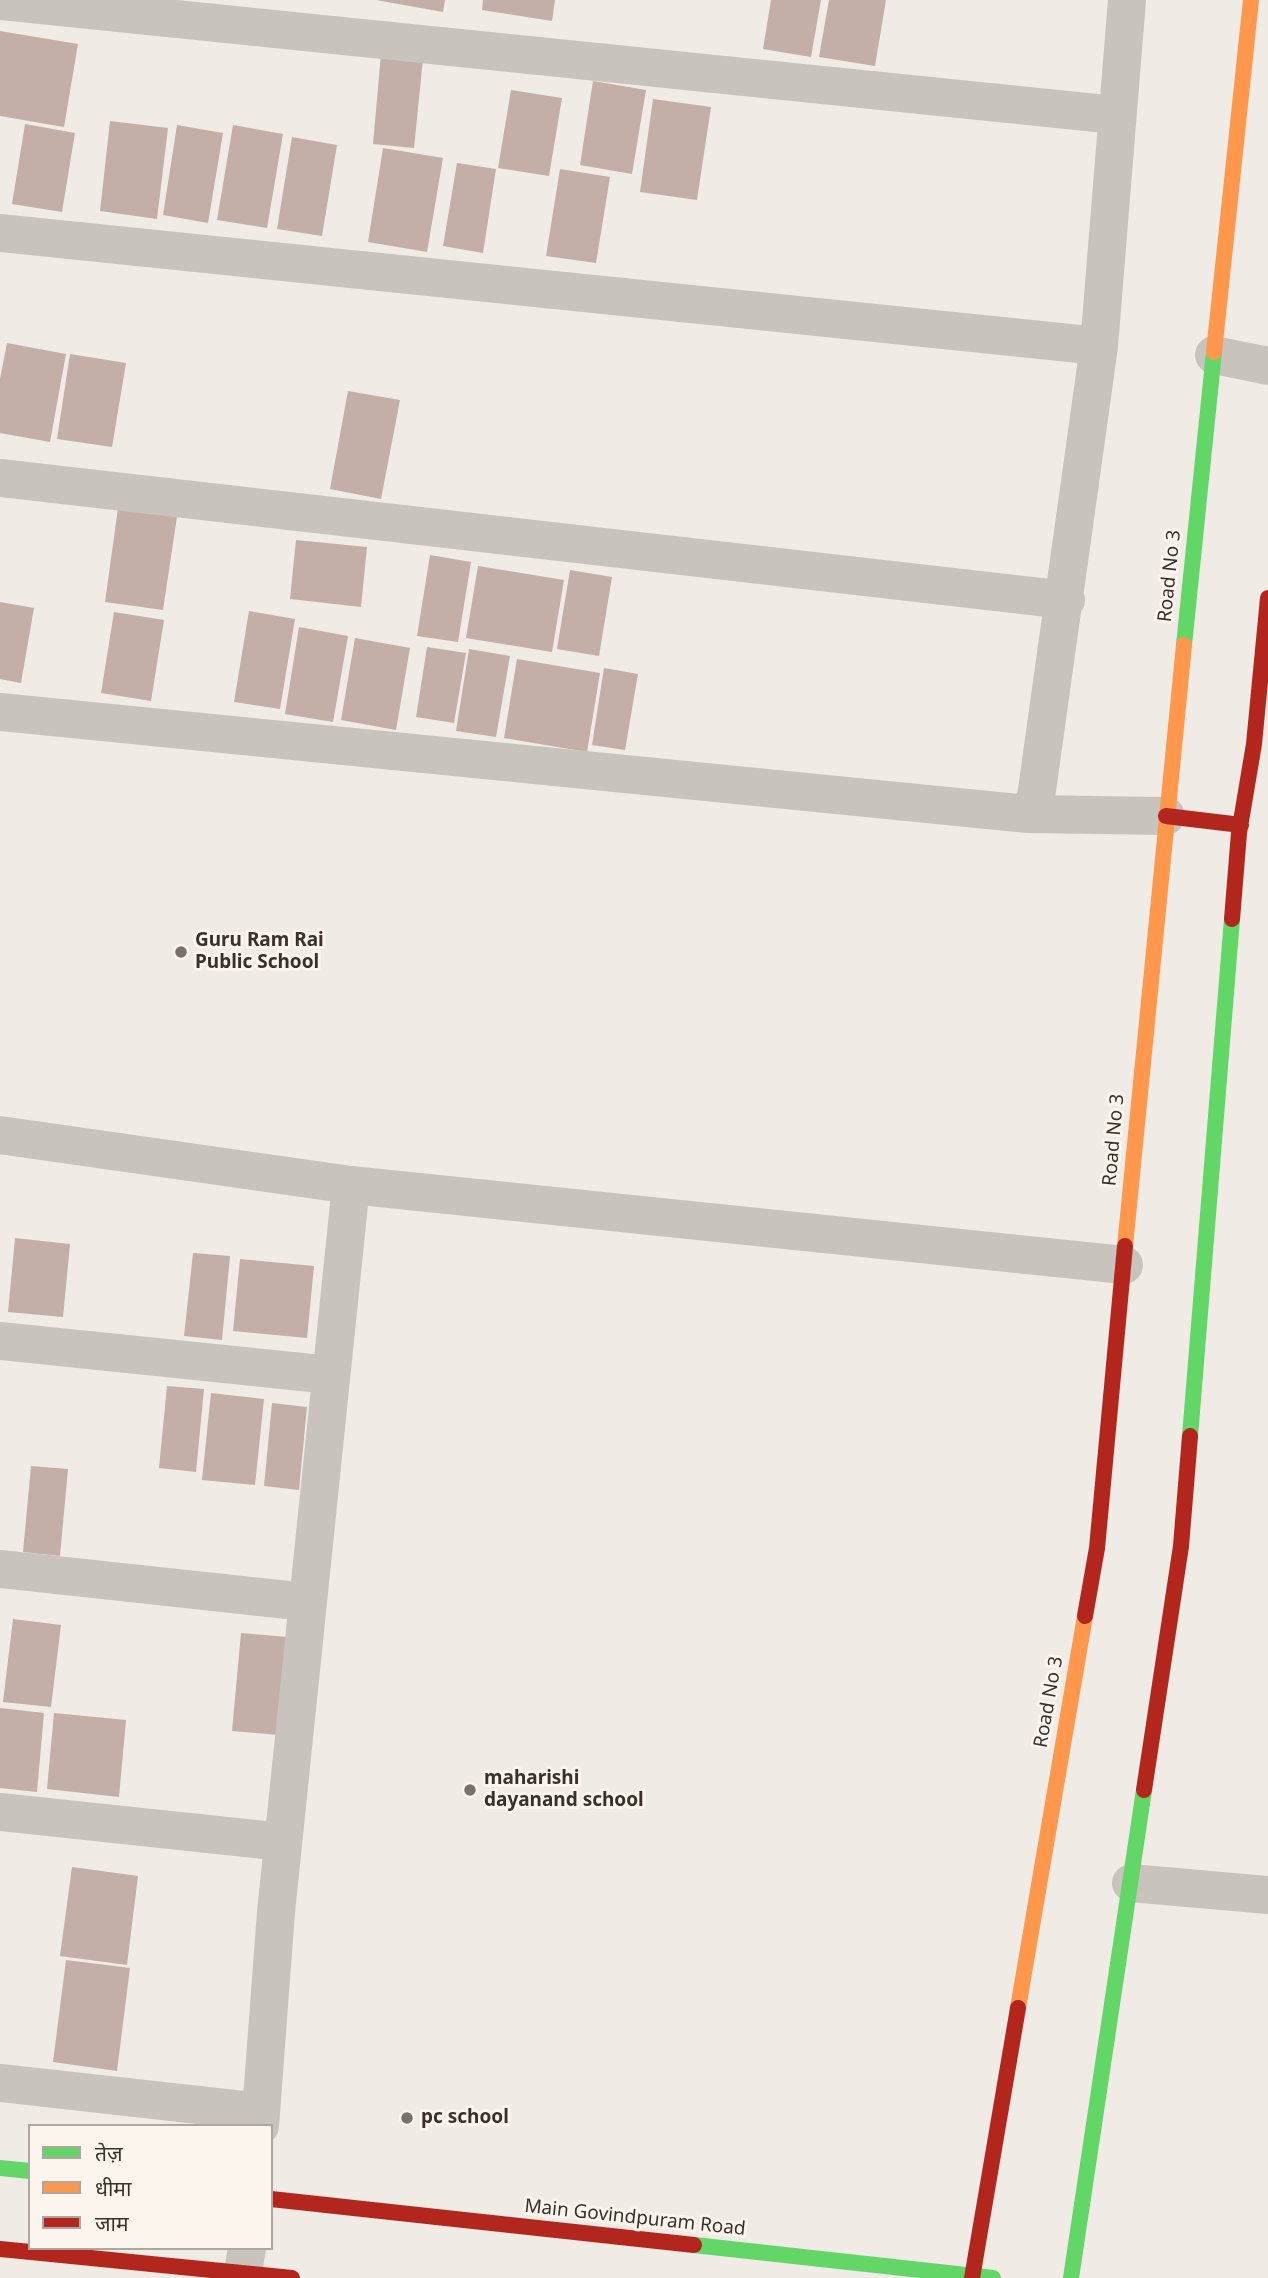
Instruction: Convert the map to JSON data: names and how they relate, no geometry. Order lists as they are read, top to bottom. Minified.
{"streets":{"street":["Road No 3","Main Govindpuram Road"]},"crossings":[["Road No 3","Main Govindpuram Road"]],"places":["Guru Ram Rai Public School","maharishi dayanand school","pc school"],"legend":["तेज़","धीमा","जाम"]}
